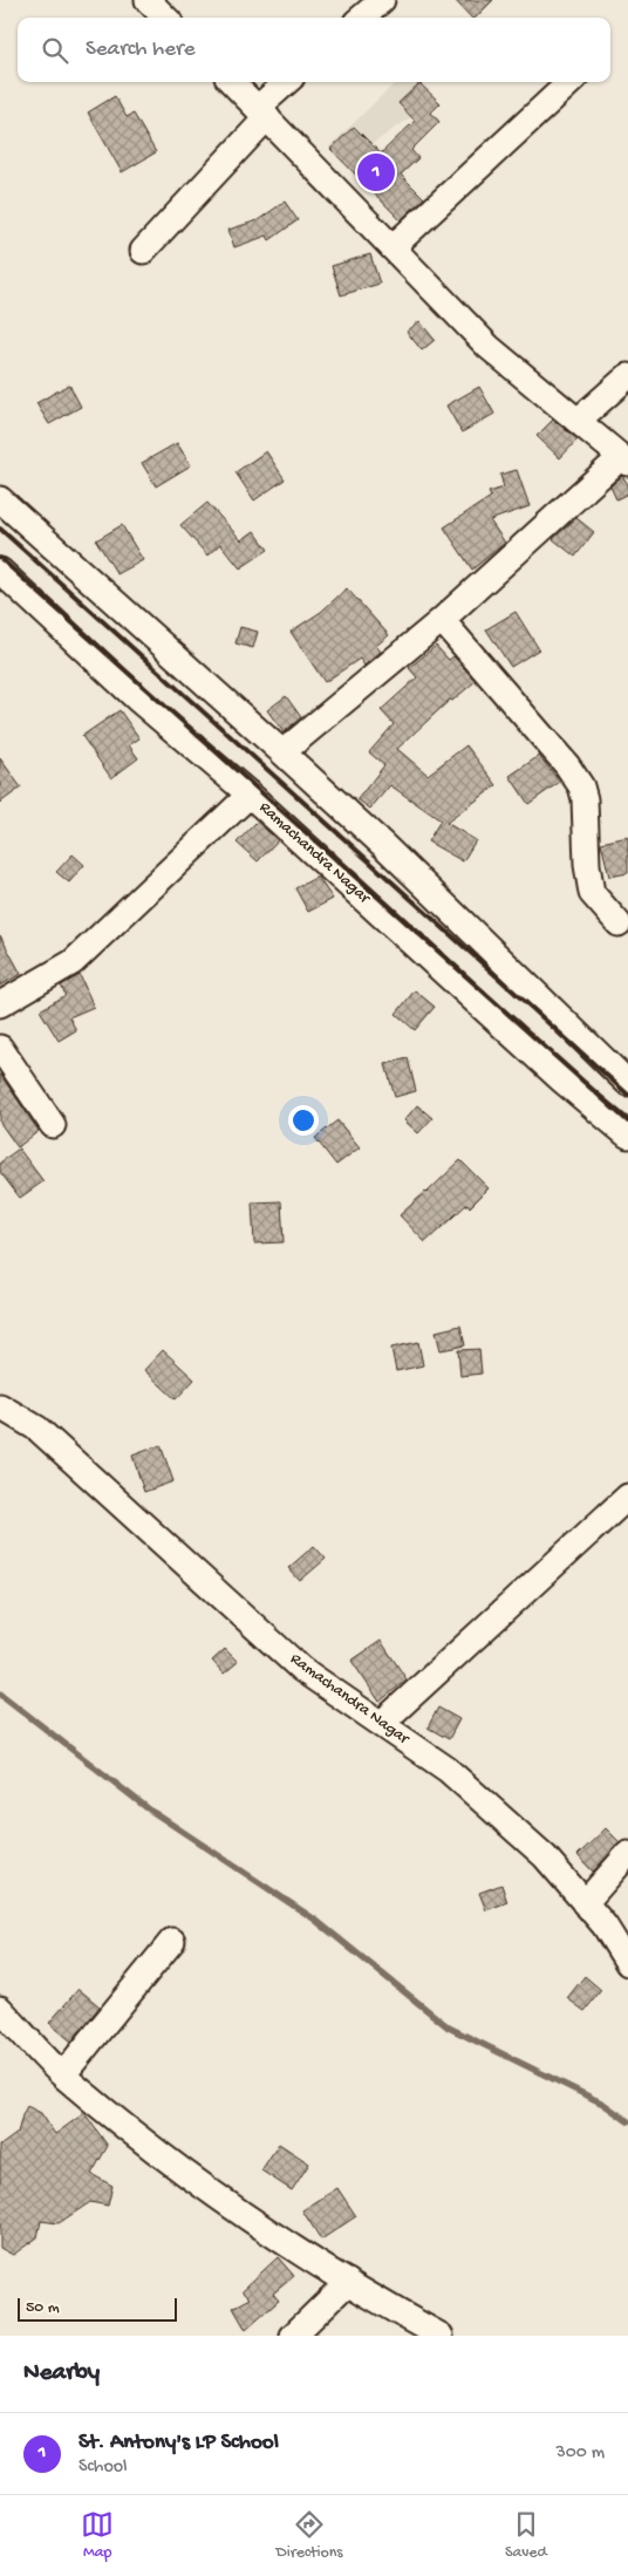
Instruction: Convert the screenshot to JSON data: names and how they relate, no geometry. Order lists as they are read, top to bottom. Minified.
{"streets":{"street":["Ramachandra Nagar"]},"scale_bar":"50 m","page":{"search":"Search here","pins":"1","scale":"50 m","heading":"Nearby","list":[{"mark":"1","name":"St. Antony's LP School","note":"School","value":"300 m"}],"nav":["Map","Directions","Saved"]}}
